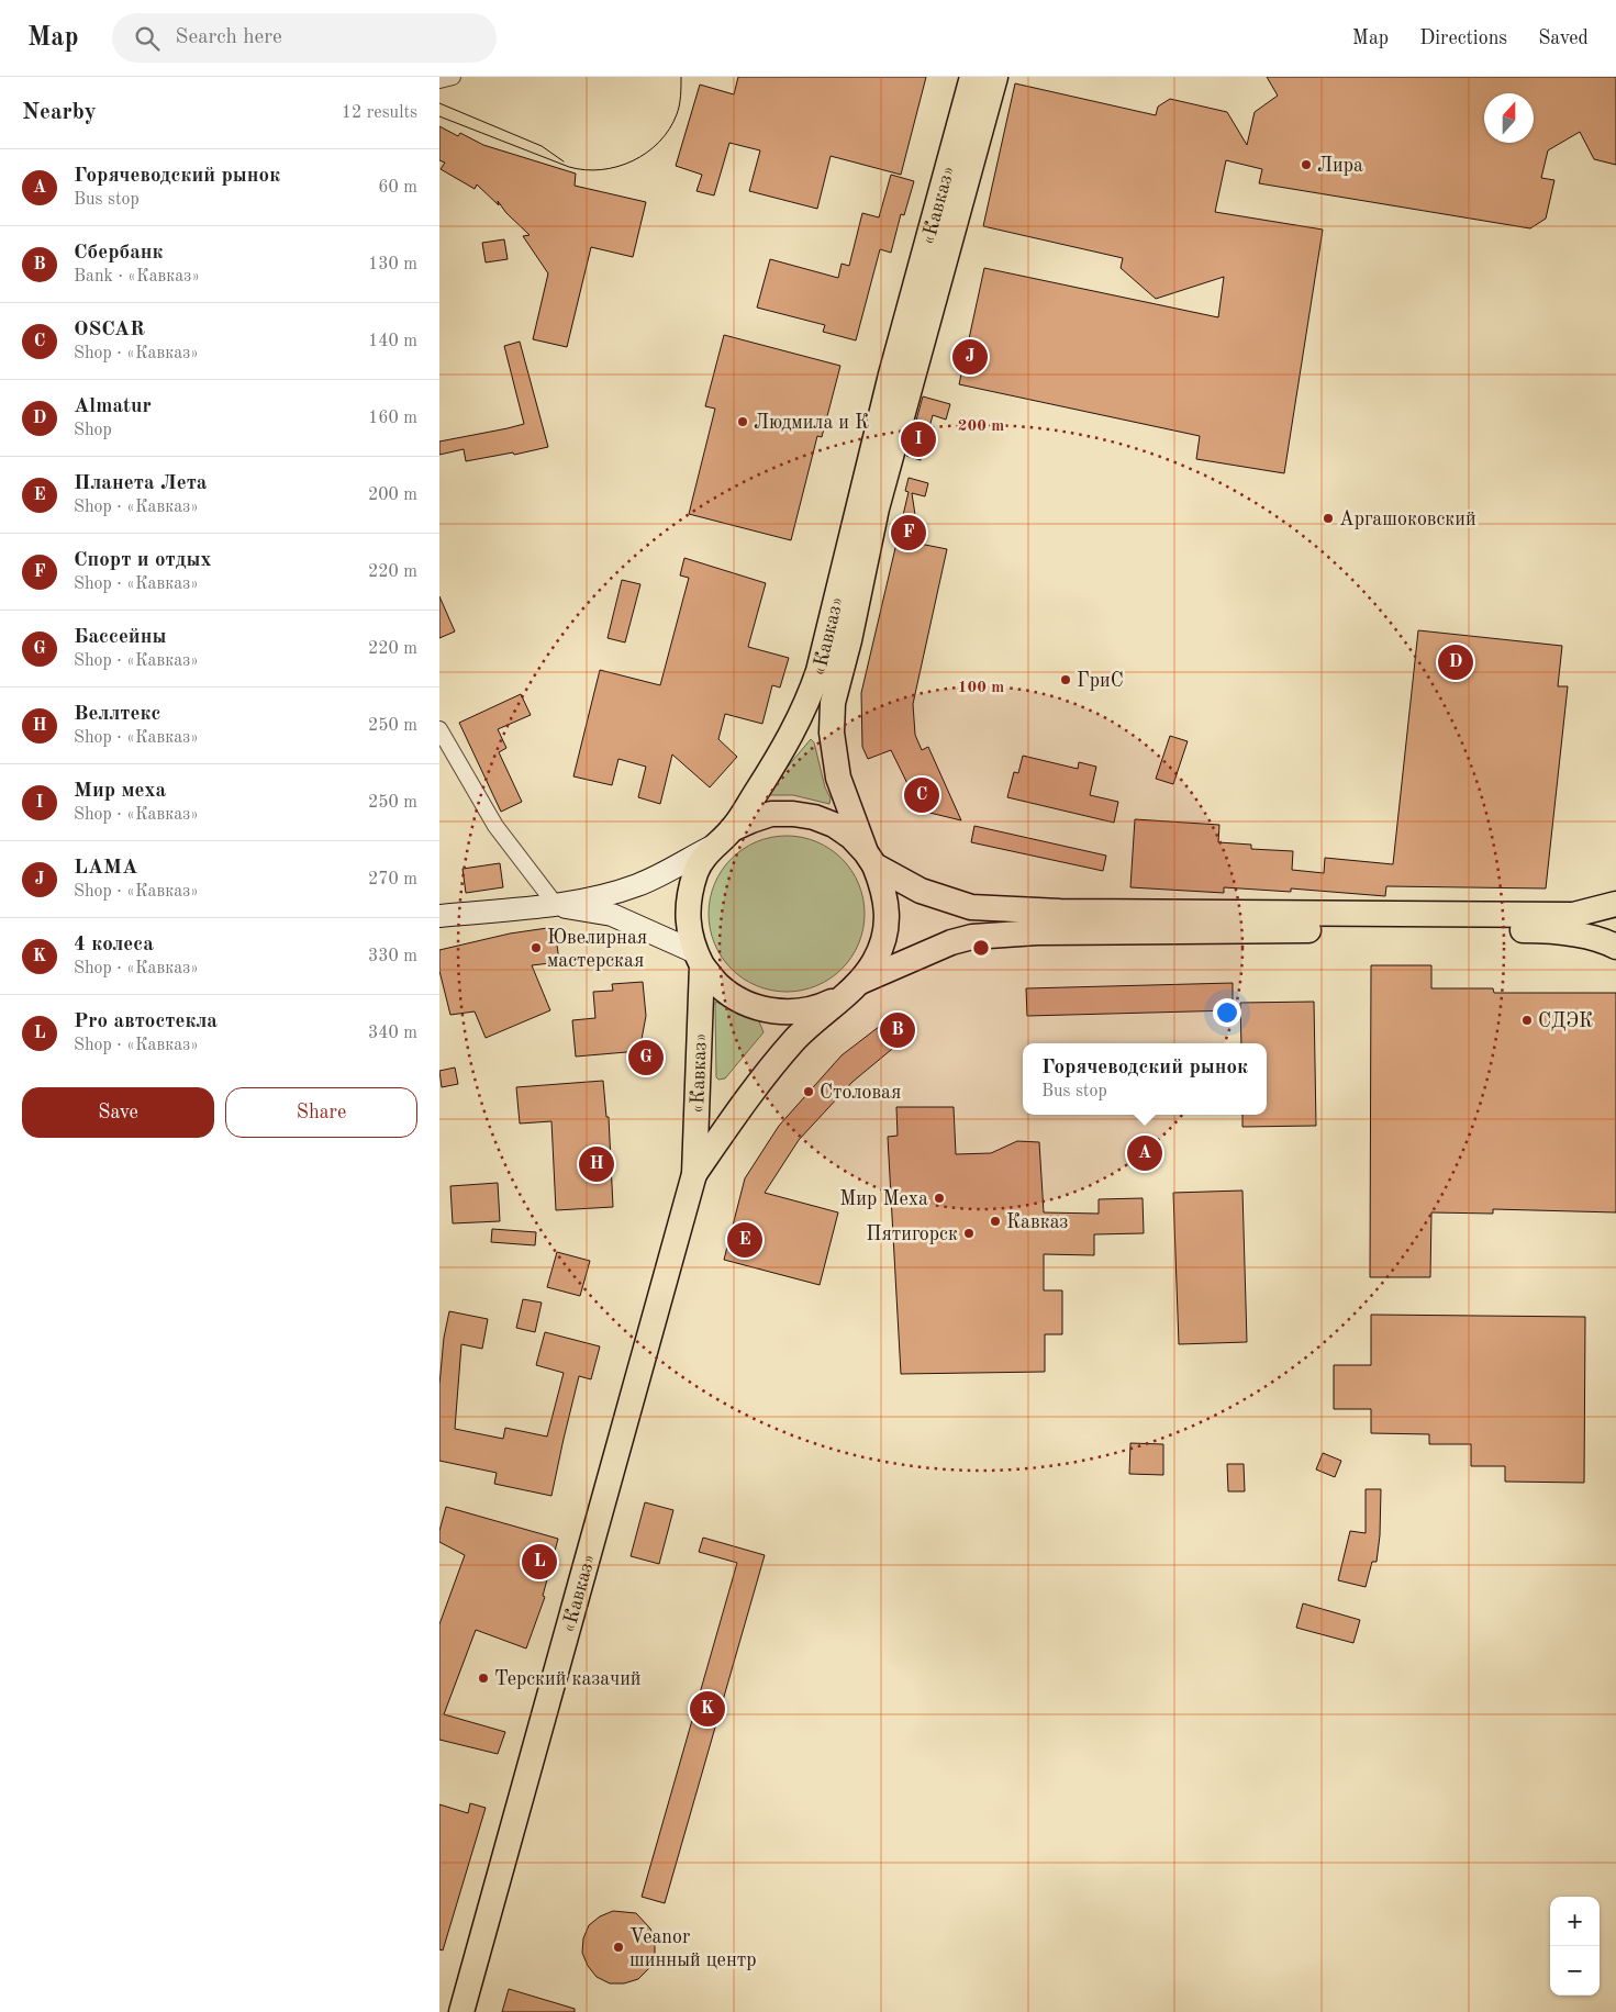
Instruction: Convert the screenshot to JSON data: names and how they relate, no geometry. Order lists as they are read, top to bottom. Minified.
{"streets":{"main road":["«Кавказ»"]},"places":["Лира","Людмила и К","Аргашоковский","ГриС","Ювелирная мастерская","СДЭК","Столовая","Мир Меха","Кавказ","Пятигорск","Терский казачий","Veanor шинный центр"],"north":"top","page":{"header":"Map","search":"Search here","nav":["Map","Directions","Saved"],"heading":["Nearby","12 results"],"list":[{"mark":"A","name":"Горячеводский рынок","note":"Bus stop","value":"60 m"},{"mark":"B","name":"Сбербанк","note":"Bank · «Кавказ»","value":"130 m"},{"mark":"C","name":"OSCAR","note":"Shop · «Кавказ»","value":"140 m"},{"mark":"D","name":"Almatur","note":"Shop","value":"160 m"},{"mark":"E","name":"Планета Лета","note":"Shop · «Кавказ»","value":"200 m"},{"mark":"F","name":"Спорт и отдых","note":"Shop · «Кавказ»","value":"220 m"},{"mark":"G","name":"Бассейны","note":"Shop · «Кавказ»","value":"220 m"},{"mark":"H","name":"Веллтекс","note":"Shop · «Кавказ»","value":"250 m"},{"mark":"I","name":"Мир меха","note":"Shop · «Кавказ»","value":"250 m"},{"mark":"J","name":"LAMA","note":"Shop · «Кавказ»","value":"270 m"},{"mark":"K","name":"4 колеса","note":"Shop · «Кавказ»","value":"330 m"},{"mark":"L","name":"Pro автостекла","note":"Shop · «Кавказ»","value":"340 m"}],"pins":["J","I","F","D","C","B","G","A","H","E","L","K"],"popup":["Горячеводский рынок","Bus stop"],"buttons":["Save","Share"],"map_buttons":["+","−"]},"rings":["200 m","100 m"]}
